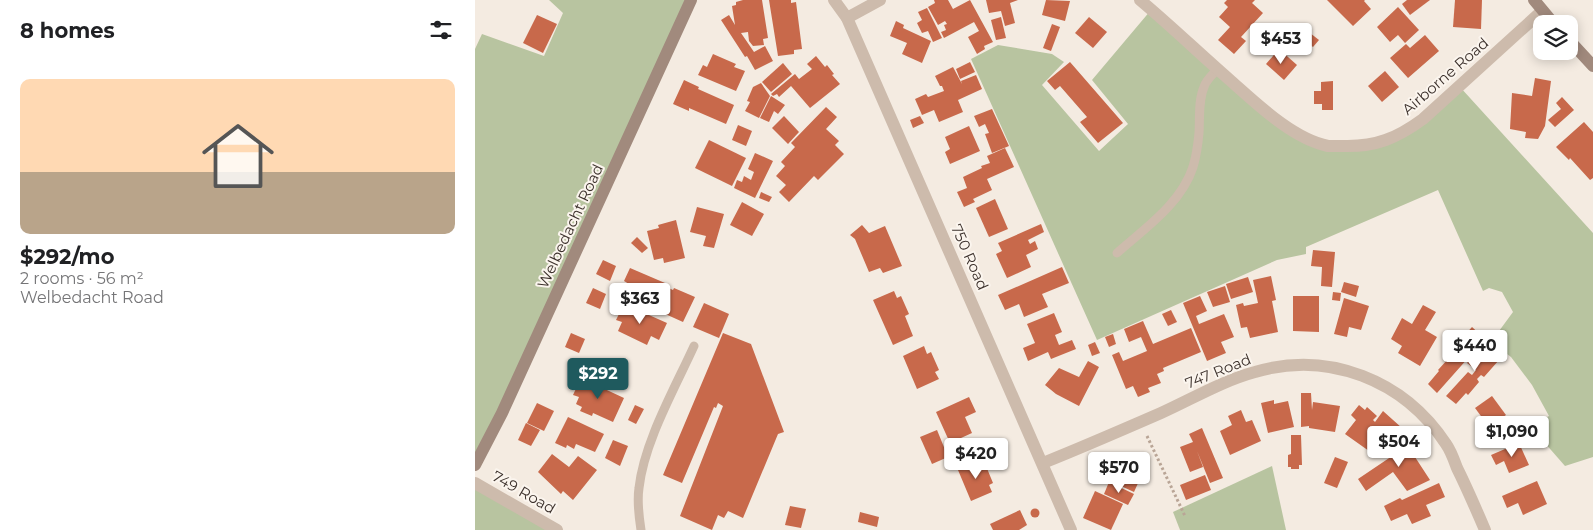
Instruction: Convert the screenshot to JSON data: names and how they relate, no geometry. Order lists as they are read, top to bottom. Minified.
{"streets":{"street":["Airborne Road","Welbedacht Road","750 Road","747 Road","749 Road"]},"crossings":[["750 Road","747 Road"]],"page":{"heading":"8 homes","price":["$453","$363","$440","$292","$1,090","$504","$420","$570"],"list":[{"name":"$292/mo","note":"2 rooms · 56 m² · Welbedacht Road"}]}}
